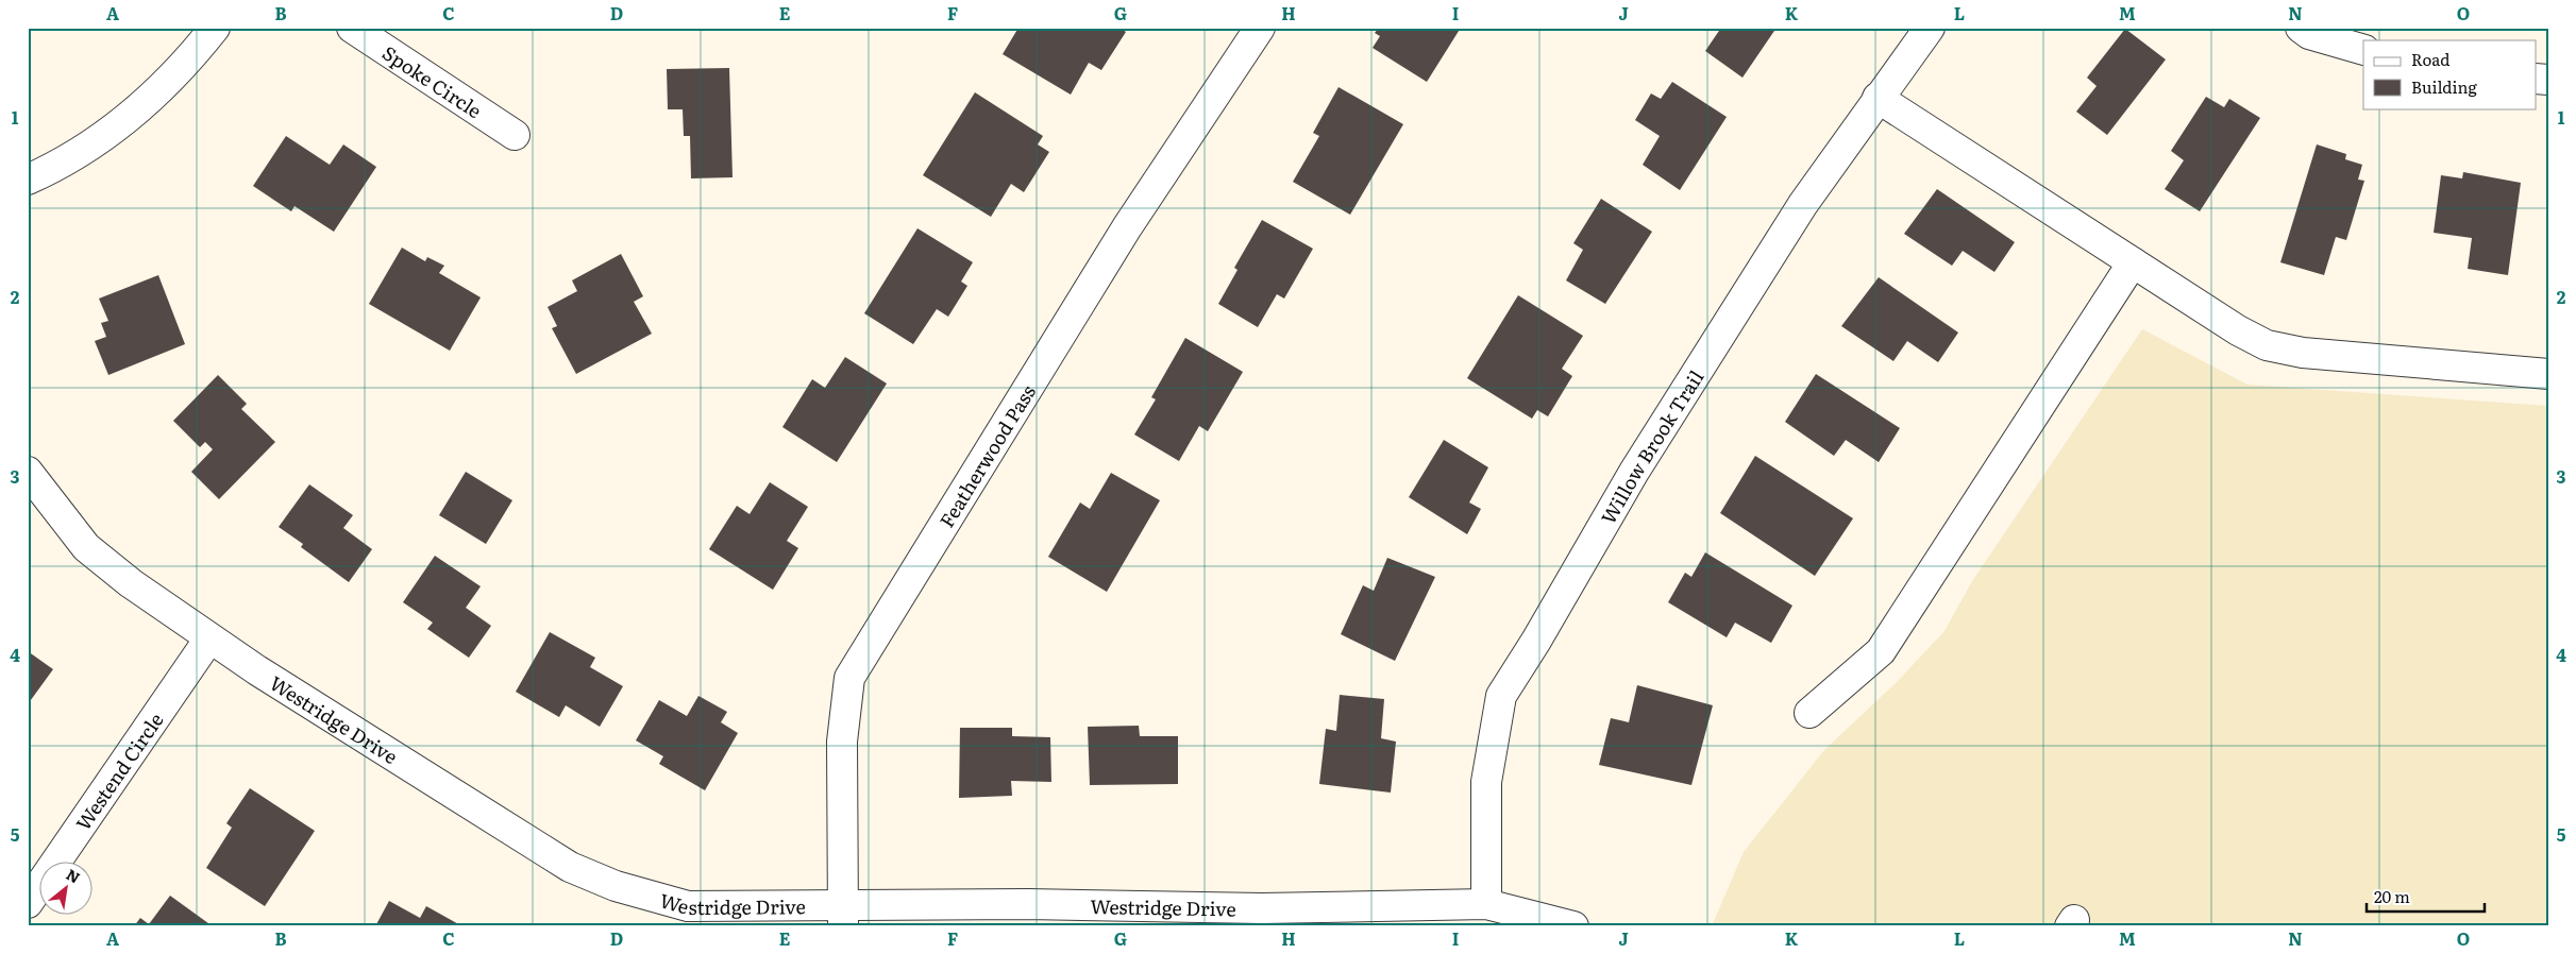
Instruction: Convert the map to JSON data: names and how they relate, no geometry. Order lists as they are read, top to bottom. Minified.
{"streets":{"street":["Spoke Circle","Willow Brook Trail","Featherwood Pass","Westridge Drive","Westend Circle"]},"crossings":[["Willow Brook Trail","Westridge Drive"],["Featherwood Pass","Westridge Drive"],["Westridge Drive","Westend Circle"]],"legend":["Road","Building"],"scale_bar":"20 m","north":"top right","grid":{"columns":["A","B","C","D","E","F","G","H","I","J","K","L","M","N","O"],"rows":["1","2","3","4","5"]}}
